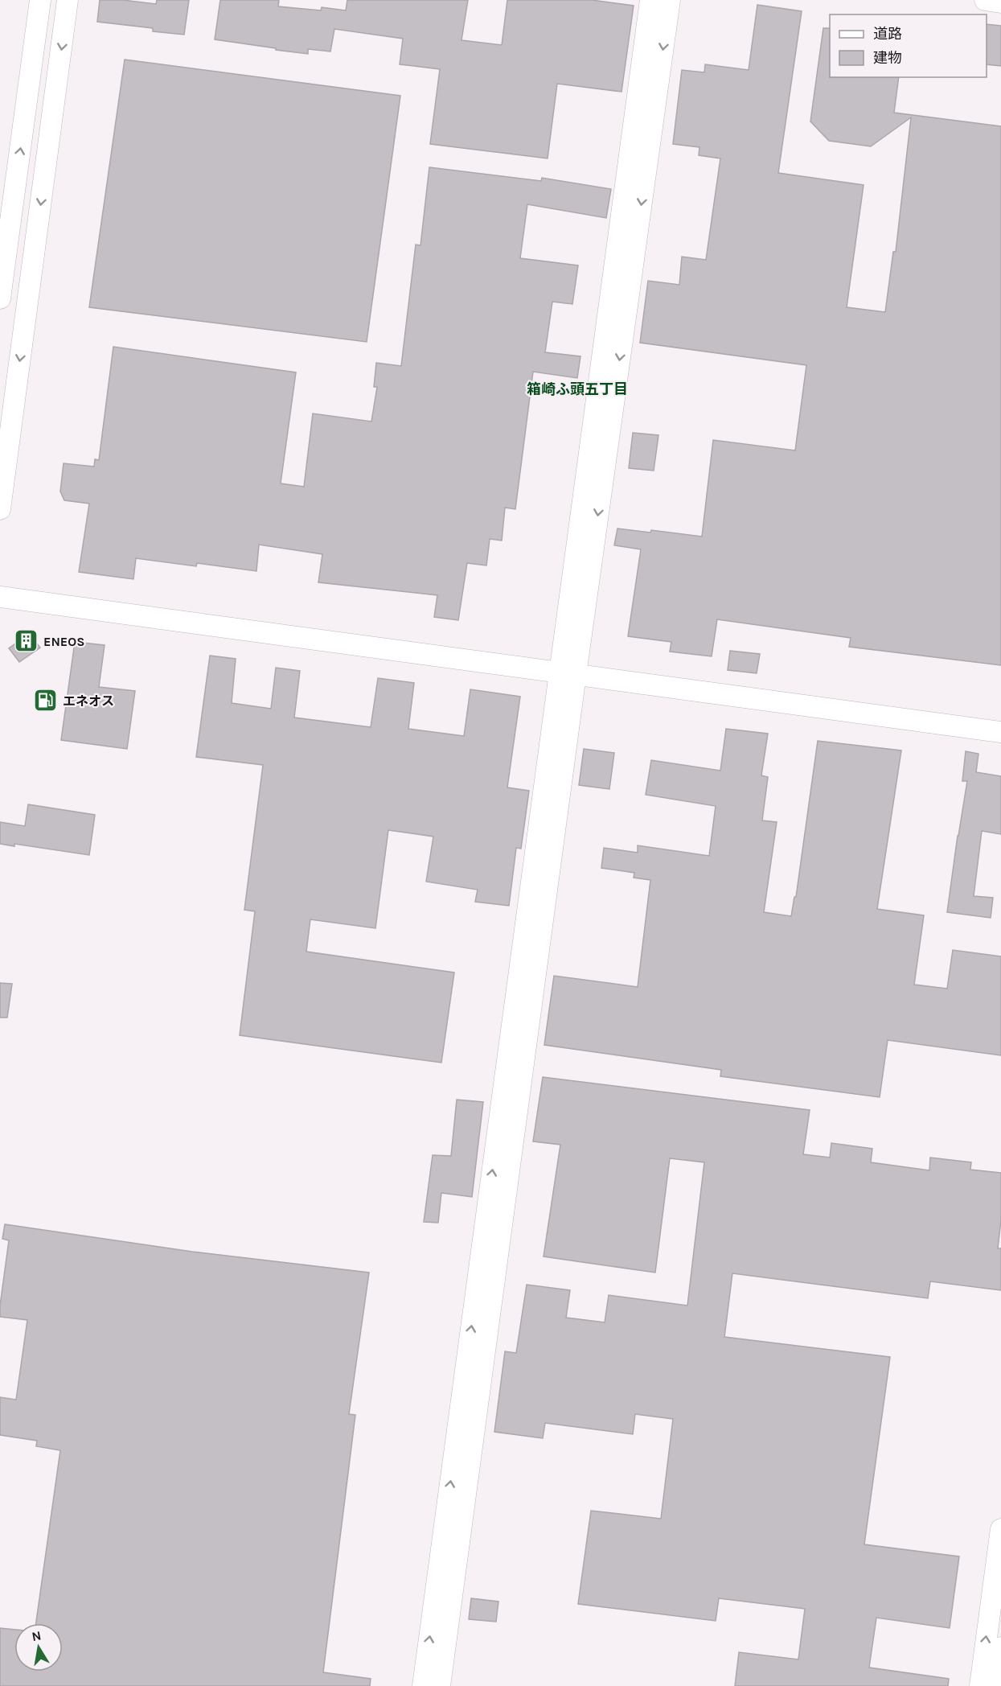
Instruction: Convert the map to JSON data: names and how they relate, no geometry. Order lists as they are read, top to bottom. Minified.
{"districts":["箱崎ふ頭五丁目"],"places":{"building":["ENEOS"],"fuel station":["エネオス"]},"legend":["道路","建物"],"north":"top"}
